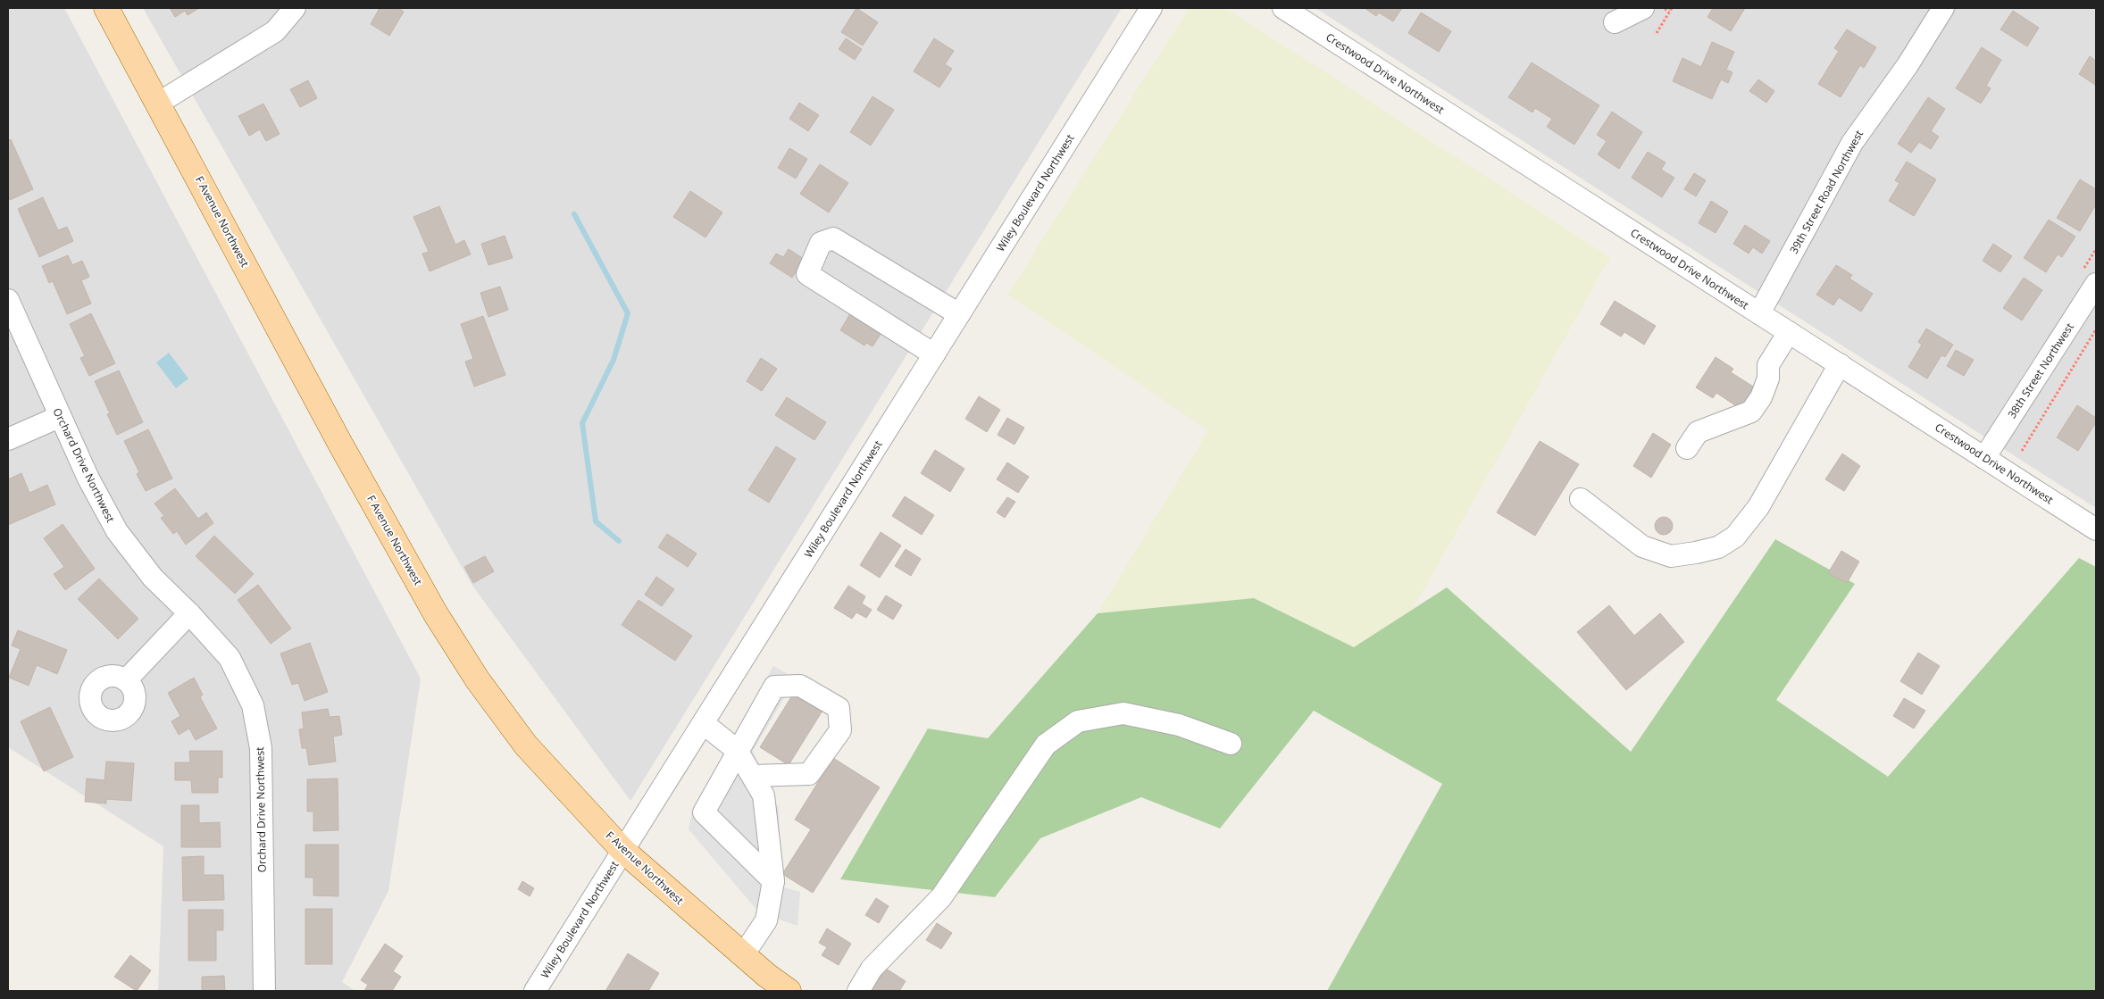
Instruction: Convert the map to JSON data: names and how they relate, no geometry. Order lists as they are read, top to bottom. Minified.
{"streets":{"main road":["F Avenue Northwest"],"street":["Crestwood Drive Northwest","39th Street Road Northwest","Wiley Boulevard Northwest","38th Street Northwest","Orchard Drive Northwest"]},"crossings":[["Crestwood Drive Northwest","39th Street Road Northwest"],["Crestwood Drive Northwest","38th Street Northwest"],["Wiley Boulevard Northwest","F Avenue Northwest"]]}
